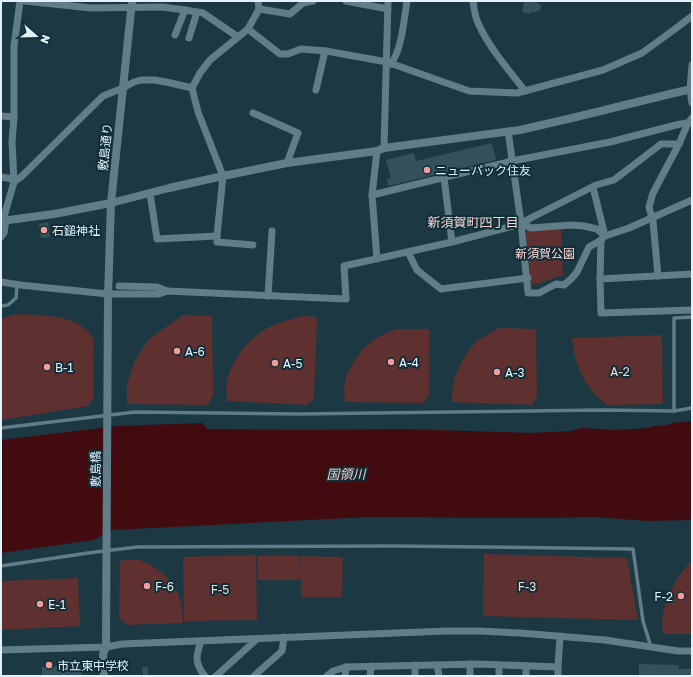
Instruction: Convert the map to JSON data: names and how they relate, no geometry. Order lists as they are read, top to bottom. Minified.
{"streets":{"street":["敷島通り","敷島橋"]},"crossings":[["敷島通り","敷島橋"]],"districts":["新須賀町四丁目"],"water":["国領川"],"parks":["新須賀公園","A-2","F-3","F-5"],"places":["ニューパック住友","石鎚神社","A-6","A-4","A-5","B-1","A-3","F-6","F-2","E-1","市立東中学校"],"north":"right"}
